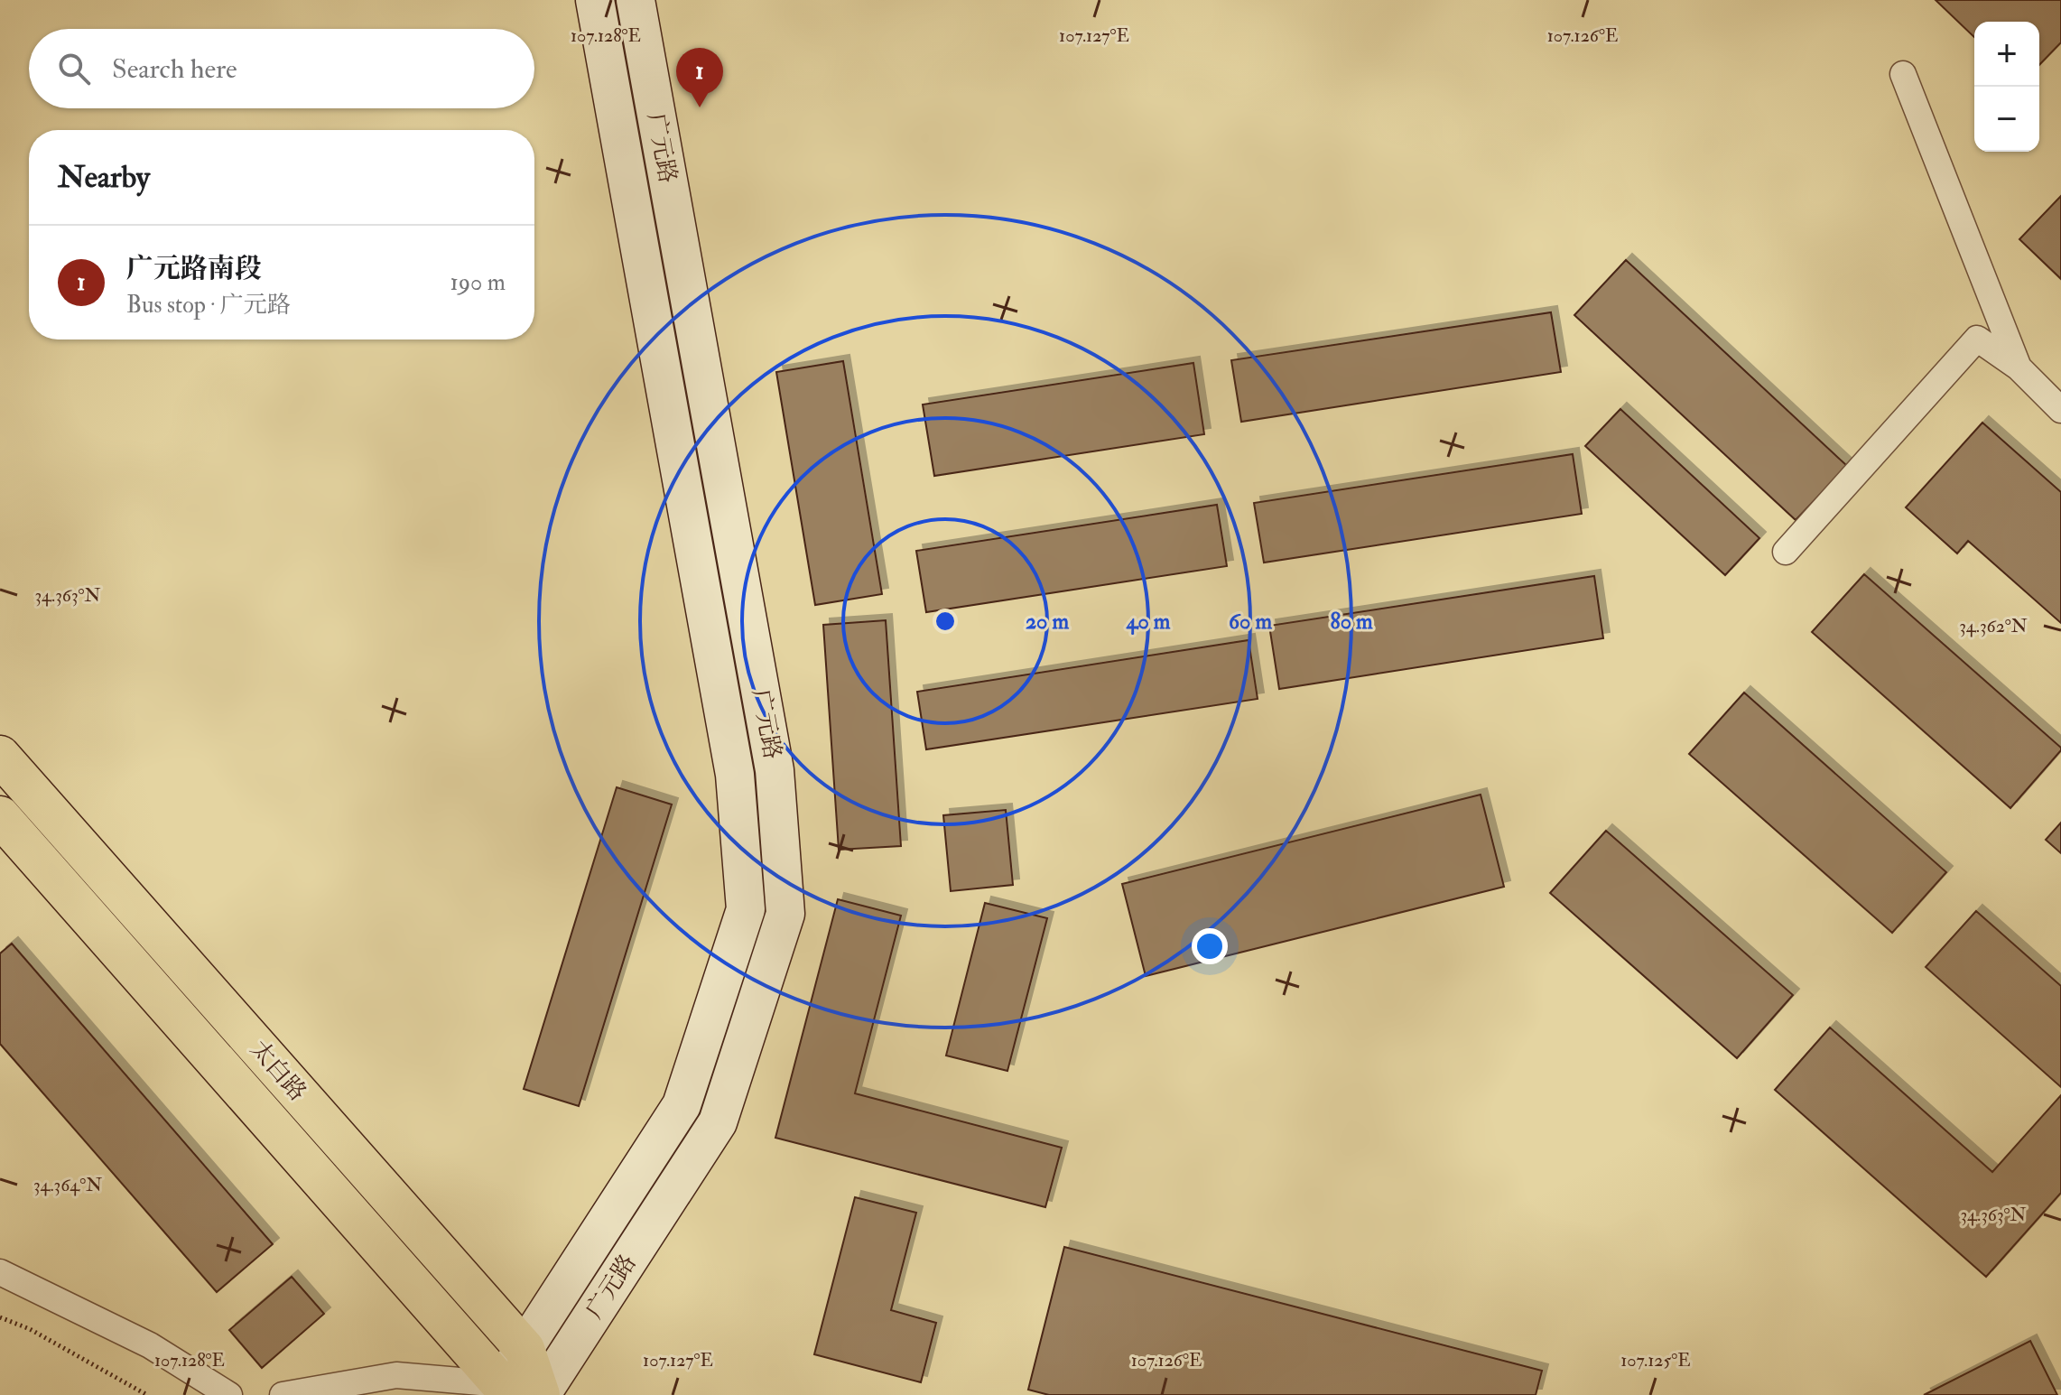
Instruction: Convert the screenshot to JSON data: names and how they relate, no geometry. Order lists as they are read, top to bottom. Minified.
{"streets":{"highway":["太白路"],"main road":["广元路"]},"crossings":[["广元路","太白路"]],"page":{"map_buttons":["+","−"],"search":"Search here","pins":"1","heading":"Nearby","list":[{"mark":"1","name":"广元路南段","note":"Bus stop · 广元路","value":"190 m"}]},"coordinates":["107.128°E","107.127°E","107.126°E","34.363°N","34.362°N","34.364°N","107.125°E"],"rings":["20 m","40 m","60 m","80 m"]}
